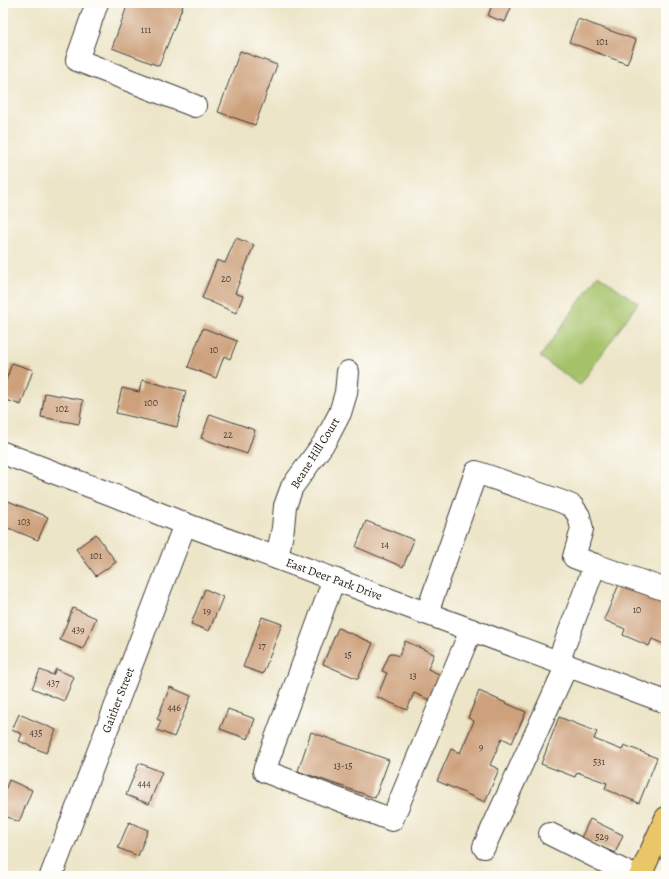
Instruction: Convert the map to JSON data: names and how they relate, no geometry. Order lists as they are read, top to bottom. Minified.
{"streets":{"street":["Beane Hill Court","East Deer Park Drive","Gaither Street"]},"crossings":[["Beane Hill Court","East Deer Park Drive"],["East Deer Park Drive","Gaither Street"]],"house_numbers":["111","101","20","10","100","102","22","103","14","101","10","19","439","17","15","13","437","446","435","9","531","13-15","444","529"]}
